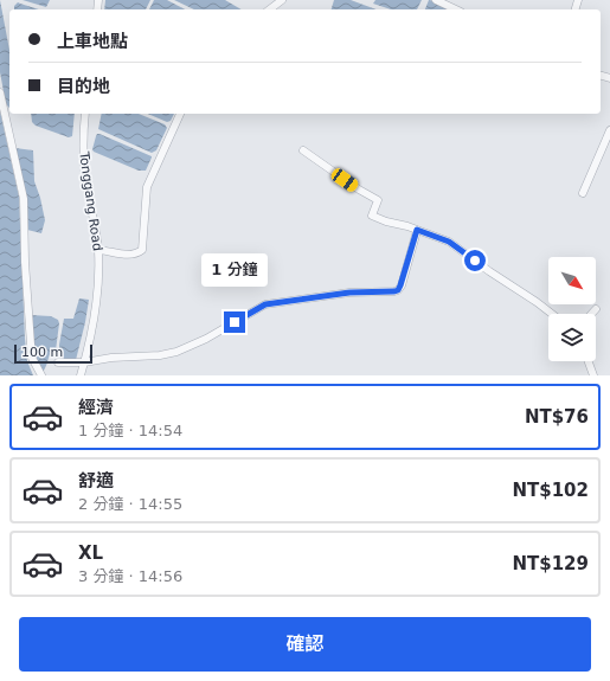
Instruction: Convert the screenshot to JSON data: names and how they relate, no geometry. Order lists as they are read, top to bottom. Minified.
{"streets":{"street":["Tonggang Road"]},"scale_bar":"100 m","north":"bottom right","page":{"banner":["上車地點","目的地"],"bubble":"1 分鐘","scale":"100 m","list":[{"name":"經濟","note":"1 分鐘 · 14:54","value":"NT$76"},{"name":"舒適","note":"2 分鐘 · 14:55","value":"NT$102"},{"name":"XL","note":"3 分鐘 · 14:56","value":"NT$129"}],"buttons":"確認"}}
